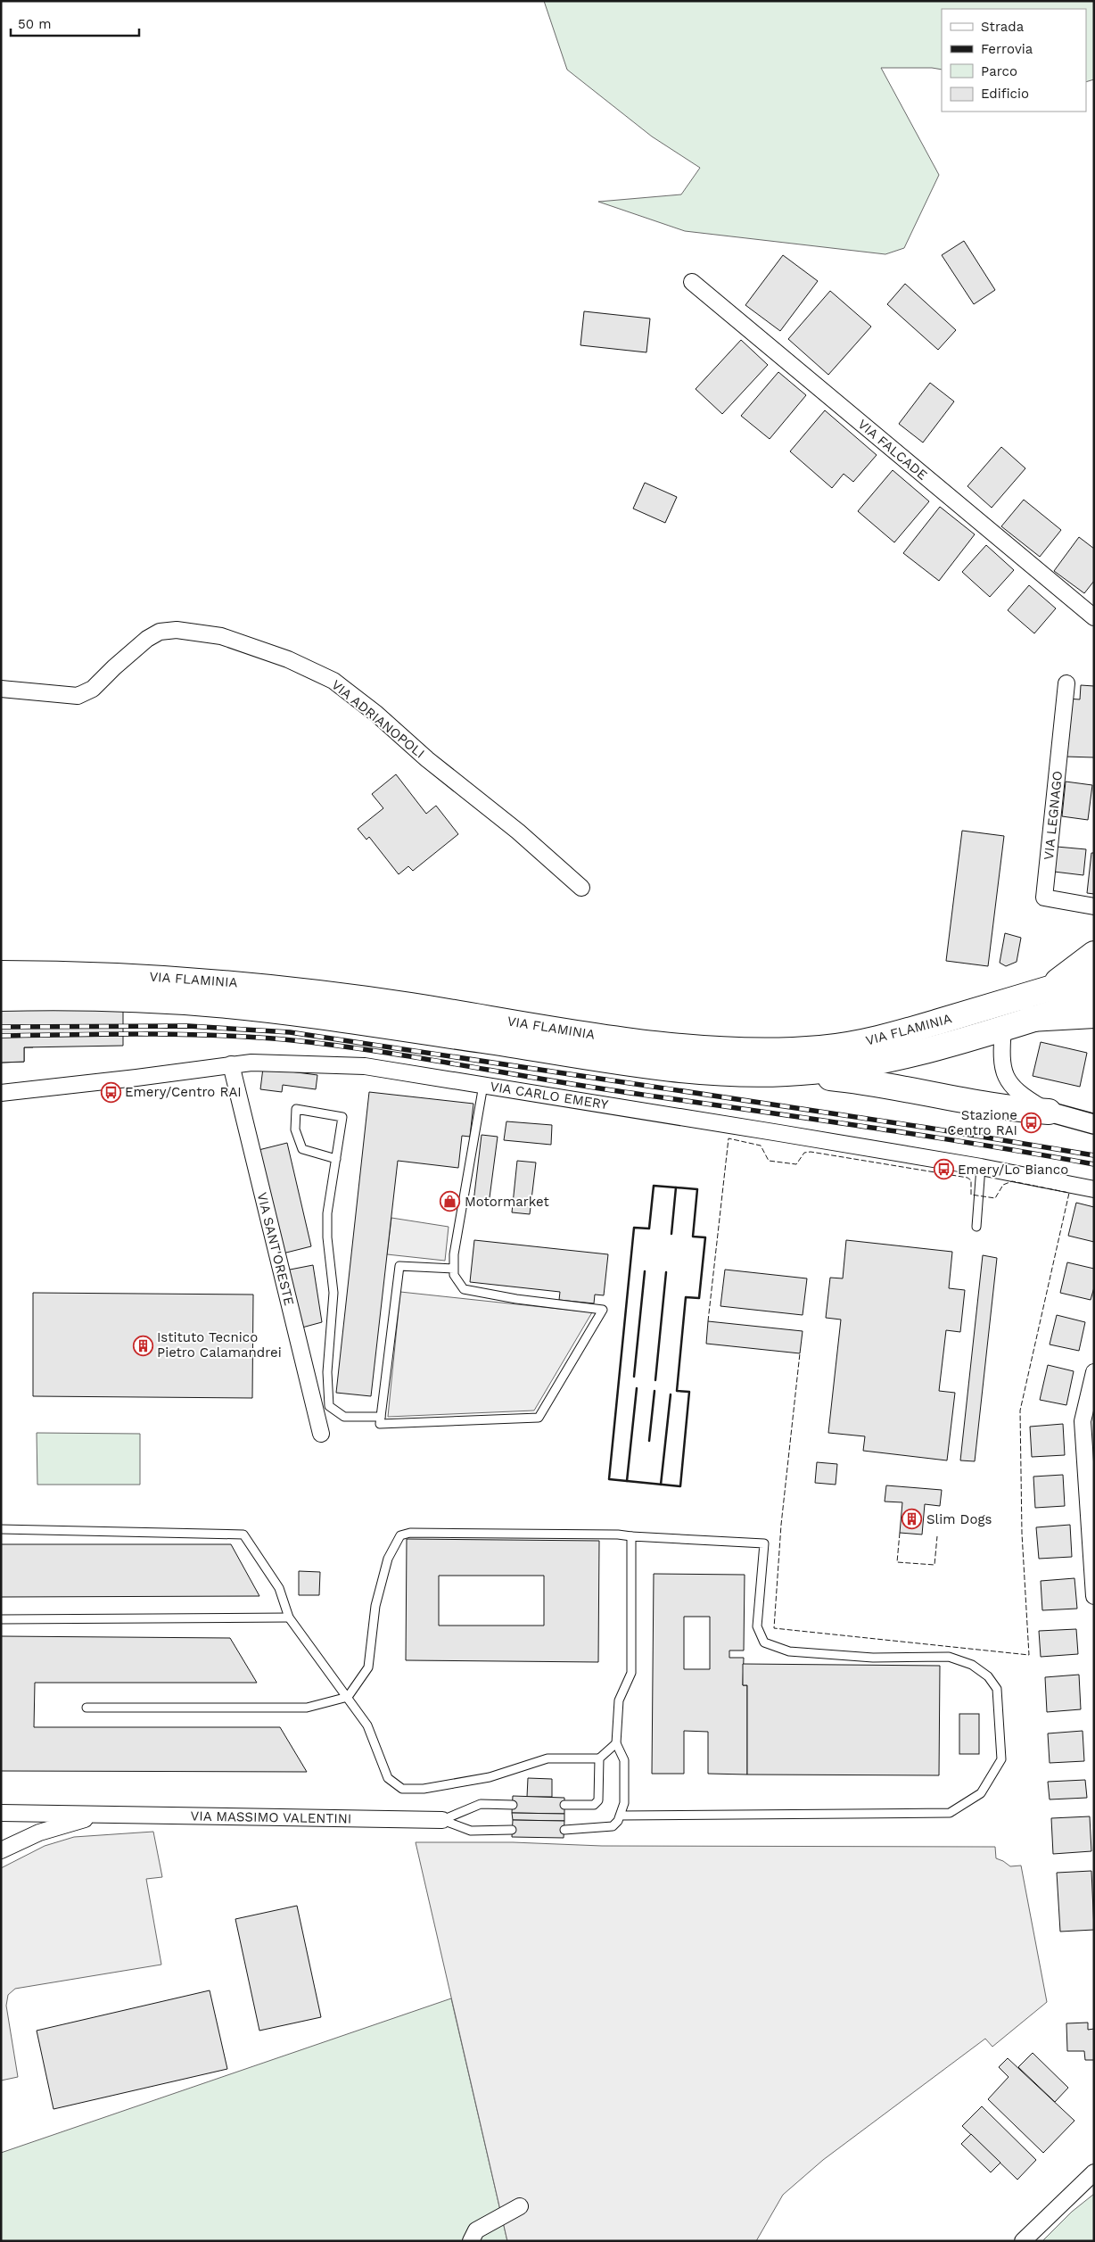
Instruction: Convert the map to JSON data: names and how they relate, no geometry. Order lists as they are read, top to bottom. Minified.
{"streets":{"highway":["VIA FLAMINIA"],"street":["VIA FALCADE","VIA ADRIANOPOLI","VIA LEGNAGO","VIA CARLO EMERY","VIA SANT'ORESTE","VIA MASSIMO VALENTINI"]},"crossings":[["VIA CARLO EMERY","VIA SANT'ORESTE"]],"places":{"bus stop":["Emery/Centro RAI","Stazione Centro RAI","Emery/Lo Bianco"],"shop":["Motormarket"],"building":["Istituto Tecnico Pietro Calamandrei","Slim Dogs"]},"legend":["Strada","Ferrovia","Parco","Edificio"],"scale_bar":"50 m"}
